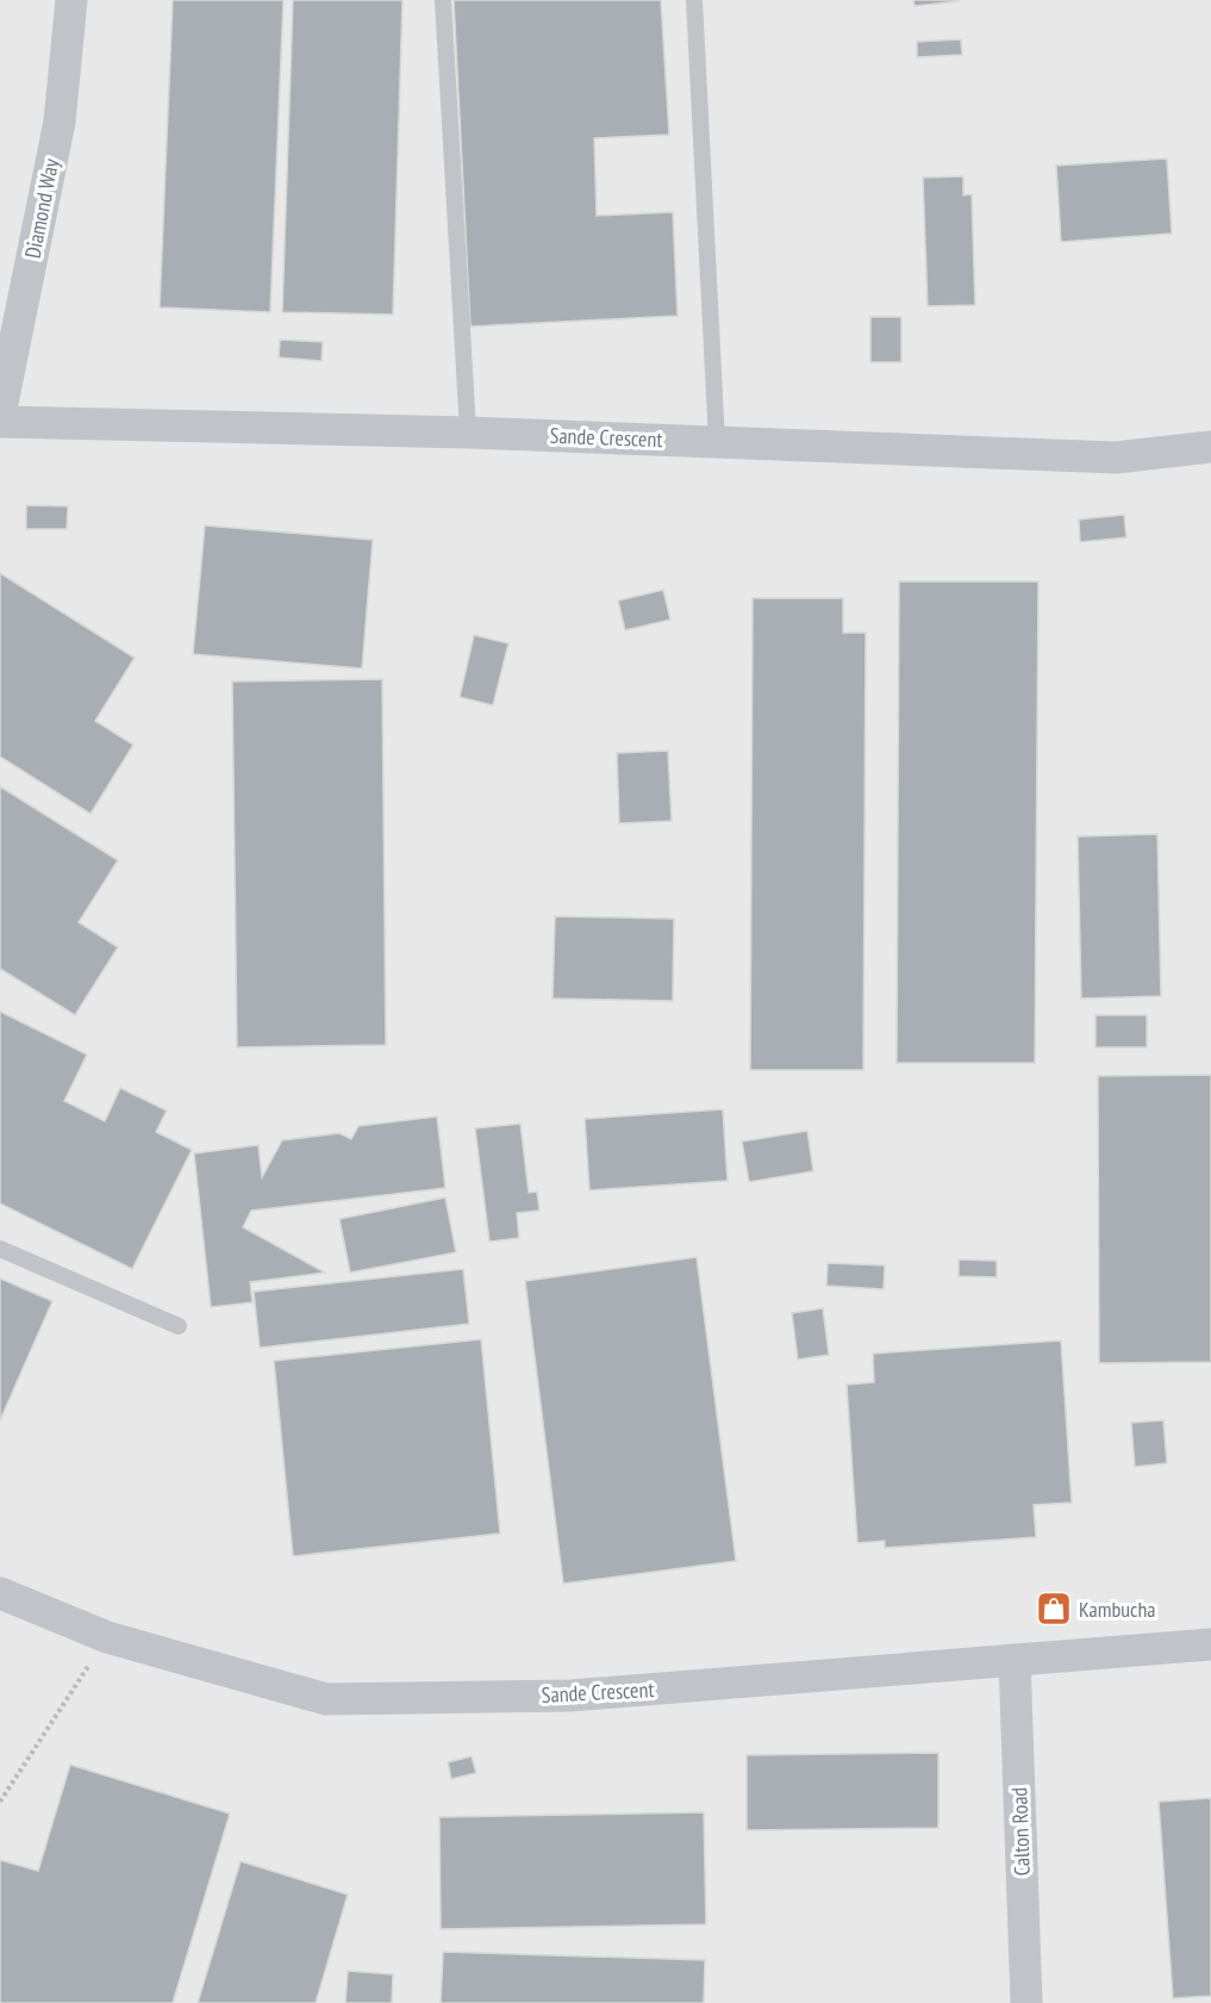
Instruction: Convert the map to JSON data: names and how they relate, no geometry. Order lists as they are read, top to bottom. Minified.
{"streets":{"street":["Diamond Way","Sande Crescent","Calton Road"]},"crossings":[["Sande Crescent","Calton Road"]],"places":{"shop":["Kambucha"]}}
